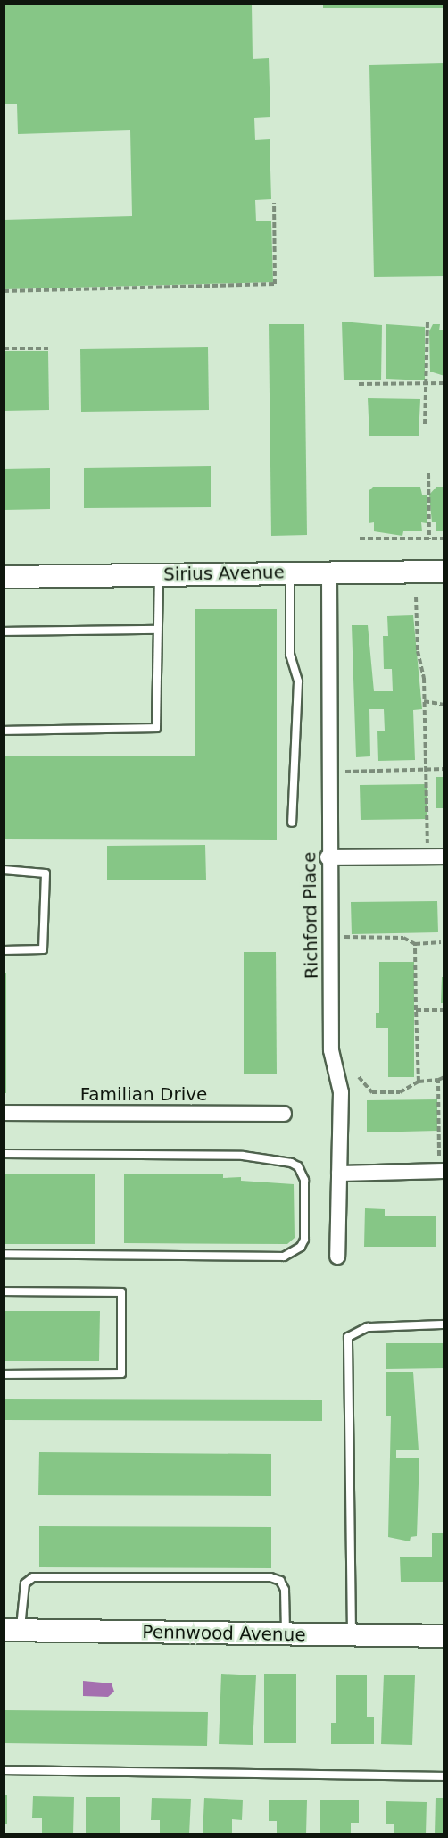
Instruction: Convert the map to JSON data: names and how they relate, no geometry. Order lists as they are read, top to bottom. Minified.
{"streets":{"street":["Sirius Avenue","Richford Place","Familian Drive","Pennwood Avenue"]},"crossings":[["Sirius Avenue","Richford Place"]]}
